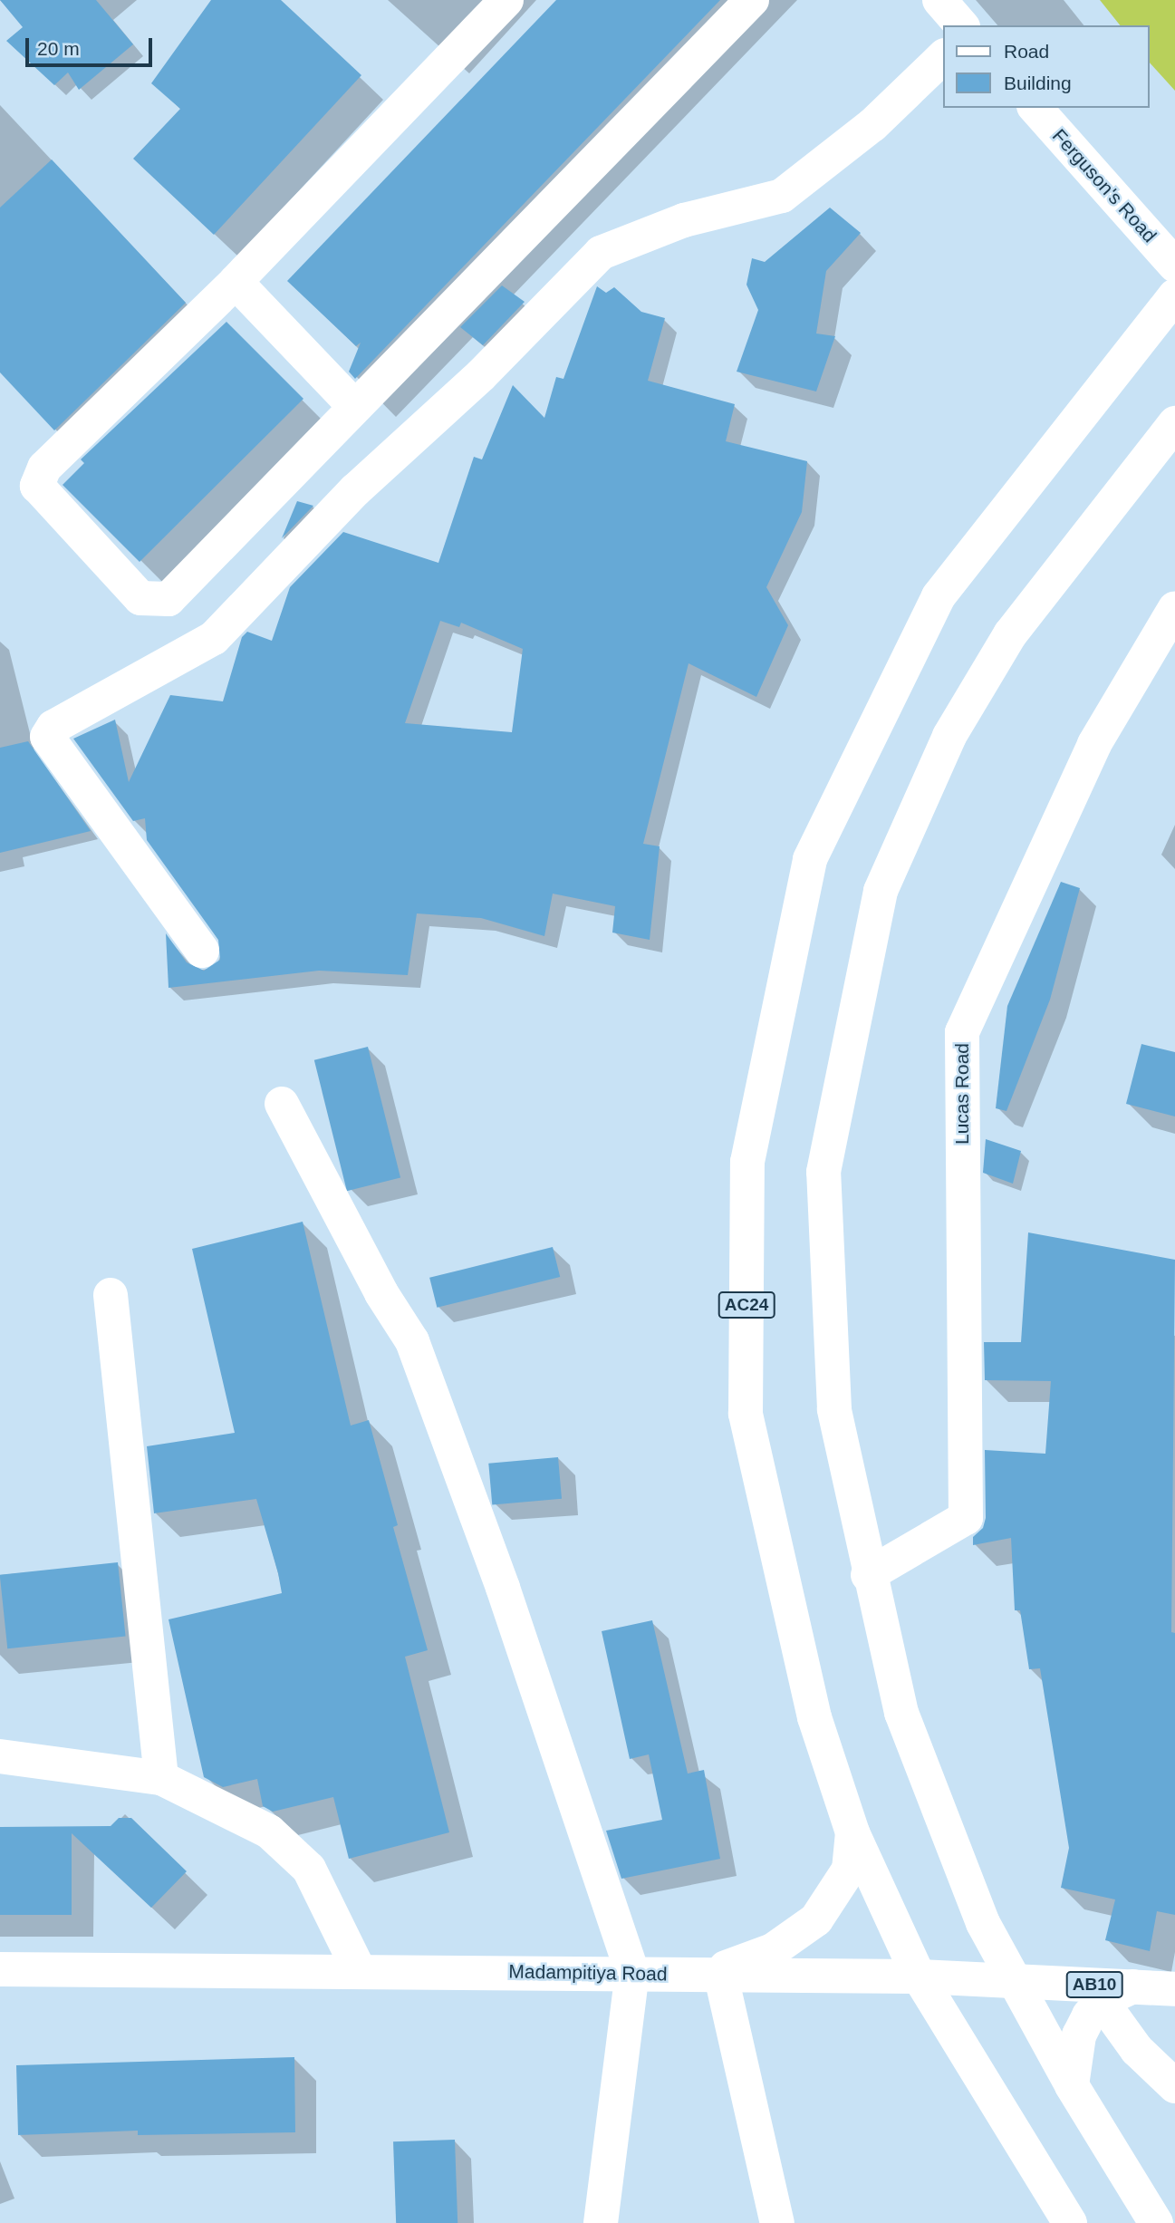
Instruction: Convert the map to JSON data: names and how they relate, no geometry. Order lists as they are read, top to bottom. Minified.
{"streets":{"main road":["Ferguson's Road","Lucas Road","AC24","Madampitiya Road","AB10"]},"crossings":[["AC24","Madampitiya Road"]],"legend":["Road","Building"],"scale_bar":"20 m"}
